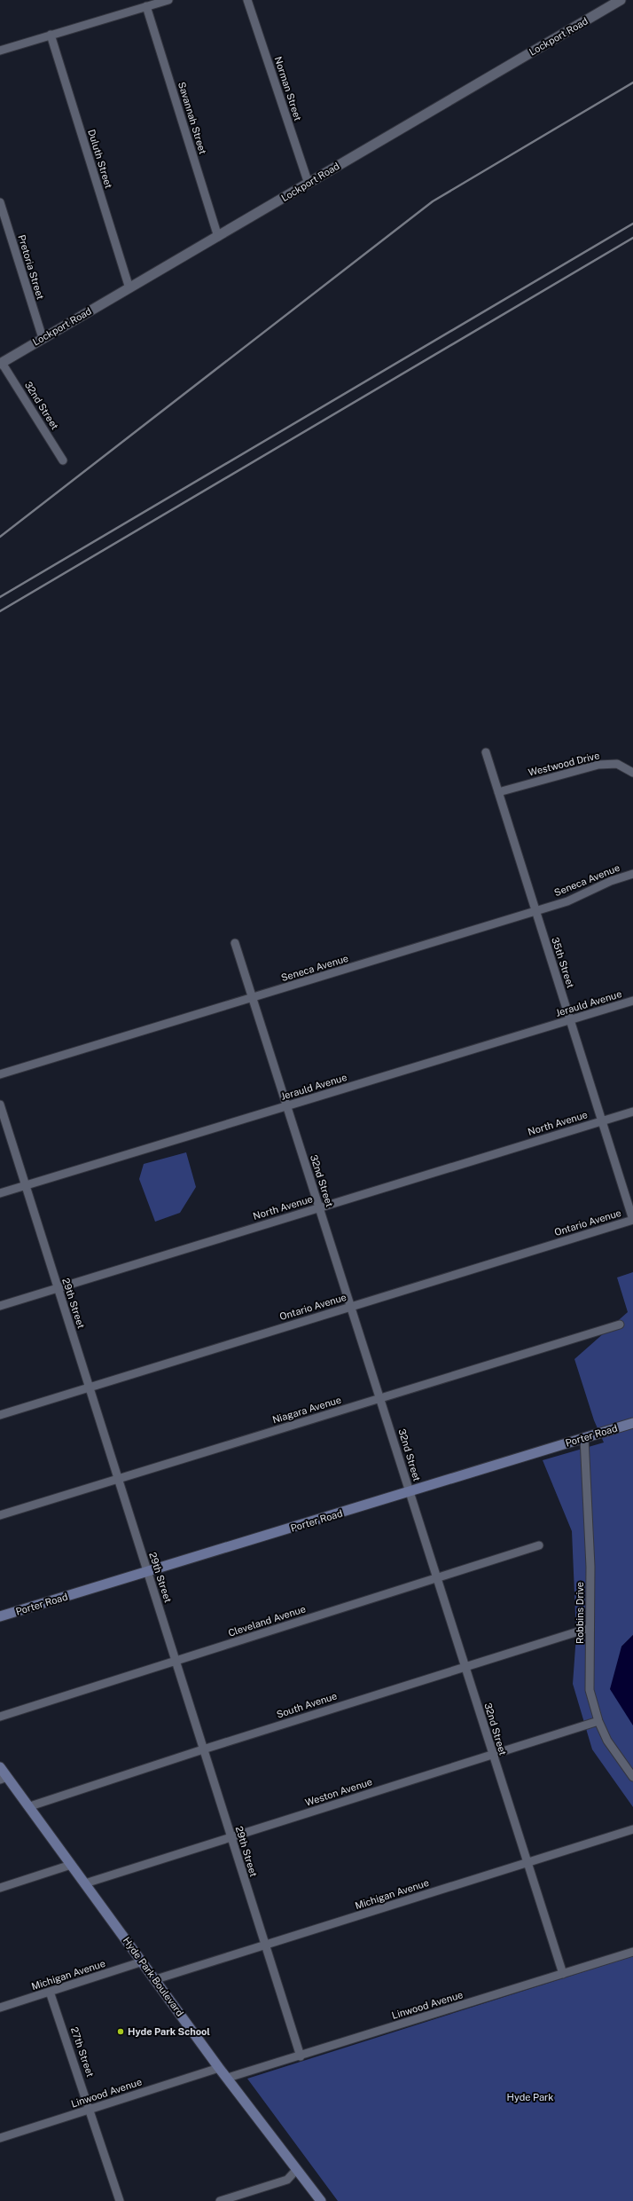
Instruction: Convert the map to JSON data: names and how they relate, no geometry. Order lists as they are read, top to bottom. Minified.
{"streets":{"main road":["Porter Road","Hyde Park Boulevard"],"street":["Lockport Road","Norman Street","Savannah Street","Duluth Street","Pretoria Street","32nd Street","Westwood Drive","Seneca Avenue","35th Street","Jerauld Avenue","North Avenue","Ontario Avenue","29th Street","Niagara Avenue","Robbins Drive","Cleveland Avenue","South Avenue","Weston Avenue","Michigan Avenue","Linwood Avenue","27th Street"]},"crossings":[["Lockport Road","Norman Street"],["Lockport Road","Savannah Street"],["Lockport Road","Duluth Street"],["Lockport Road","Pretoria Street"],["Lockport Road","32nd Street"],["32nd Street","Seneca Avenue"],["32nd Street","Jerauld Avenue"],["32nd Street","North Avenue"],["32nd Street","Ontario Avenue"],["32nd Street","Niagara Avenue"],["32nd Street","Porter Road"],["32nd Street","Cleveland Avenue"],["32nd Street","South Avenue"],["32nd Street","Weston Avenue"],["32nd Street","Michigan Avenue"],["32nd Street","Linwood Avenue"],["Westwood Drive","35th Street"],["Seneca Avenue","35th Street"],["35th Street","Jerauld Avenue"],["35th Street","North Avenue"],["35th Street","Ontario Avenue"],["Jerauld Avenue","29th Street"],["North Avenue","29th Street"],["Ontario Avenue","29th Street"],["29th Street","Niagara Avenue"],["29th Street","Porter Road"],["29th Street","Cleveland Avenue"],["29th Street","South Avenue"],["29th Street","Weston Avenue"],["29th Street","Michigan Avenue"],["29th Street","Linwood Avenue"],["Porter Road","Robbins Drive"],["Robbins Drive","South Avenue"],["Robbins Drive","Weston Avenue"],["South Avenue","Hyde Park Boulevard"],["Weston Avenue","Hyde Park Boulevard"],["Michigan Avenue","Hyde Park Boulevard"],["Michigan Avenue","27th Street"],["Hyde Park Boulevard","Linwood Avenue"],["Linwood Avenue","27th Street"]],"parks":["Hyde Park"],"places":["Hyde Park School"]}
